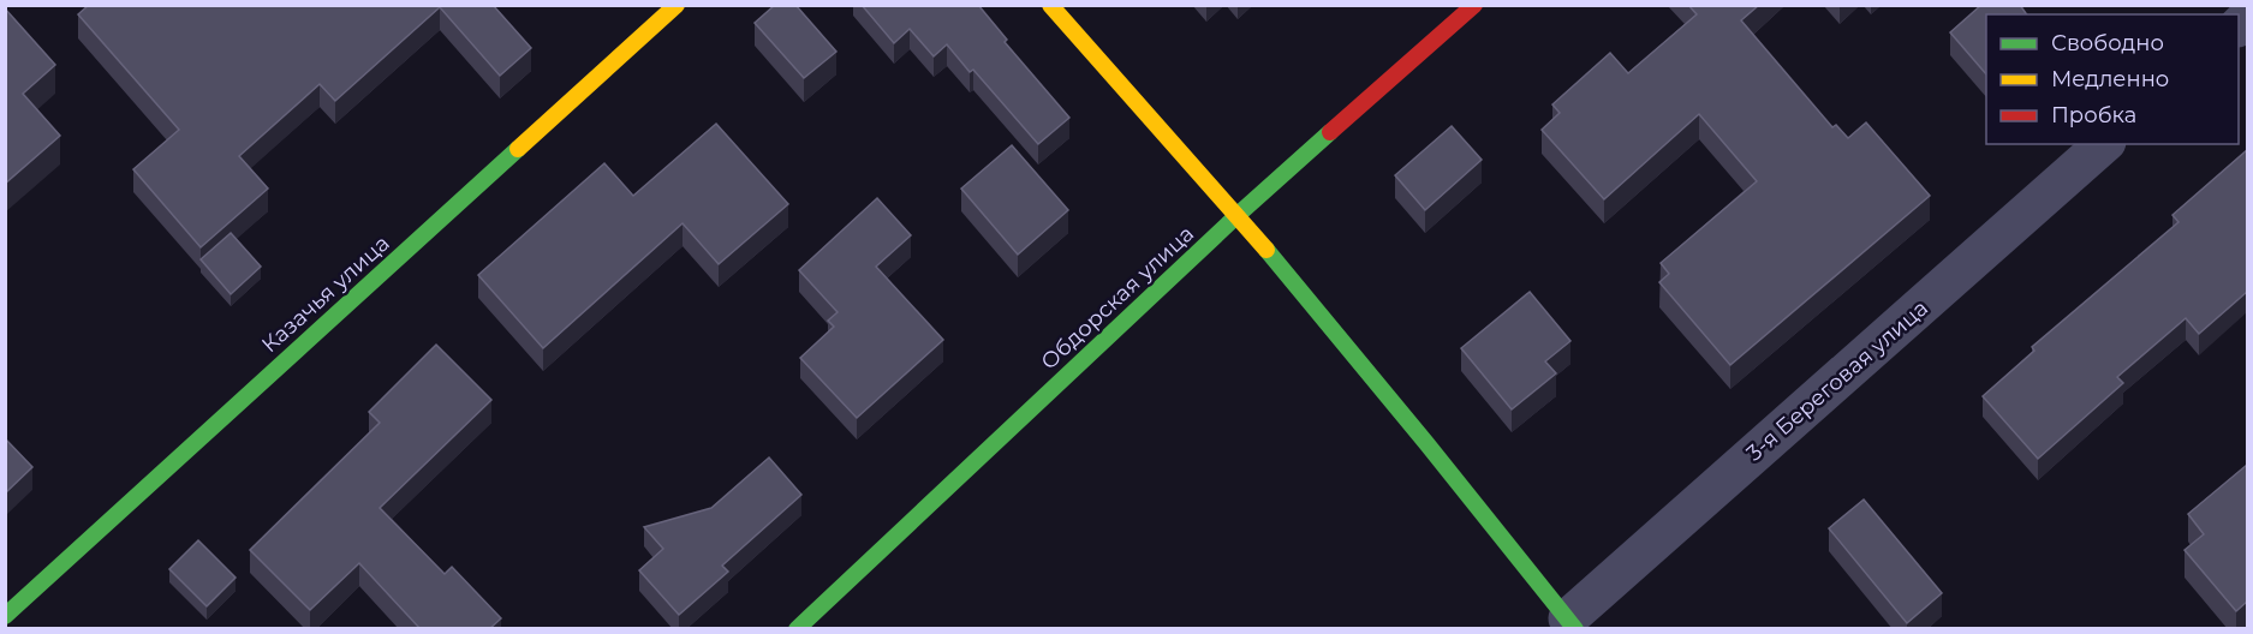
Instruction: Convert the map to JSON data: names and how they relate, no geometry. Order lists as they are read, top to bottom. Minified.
{"streets":{"street":["Казачья улица","Обдорская улица","3-я Береговая улица"]},"legend":["Свободно","Медленно","Пробка"]}
